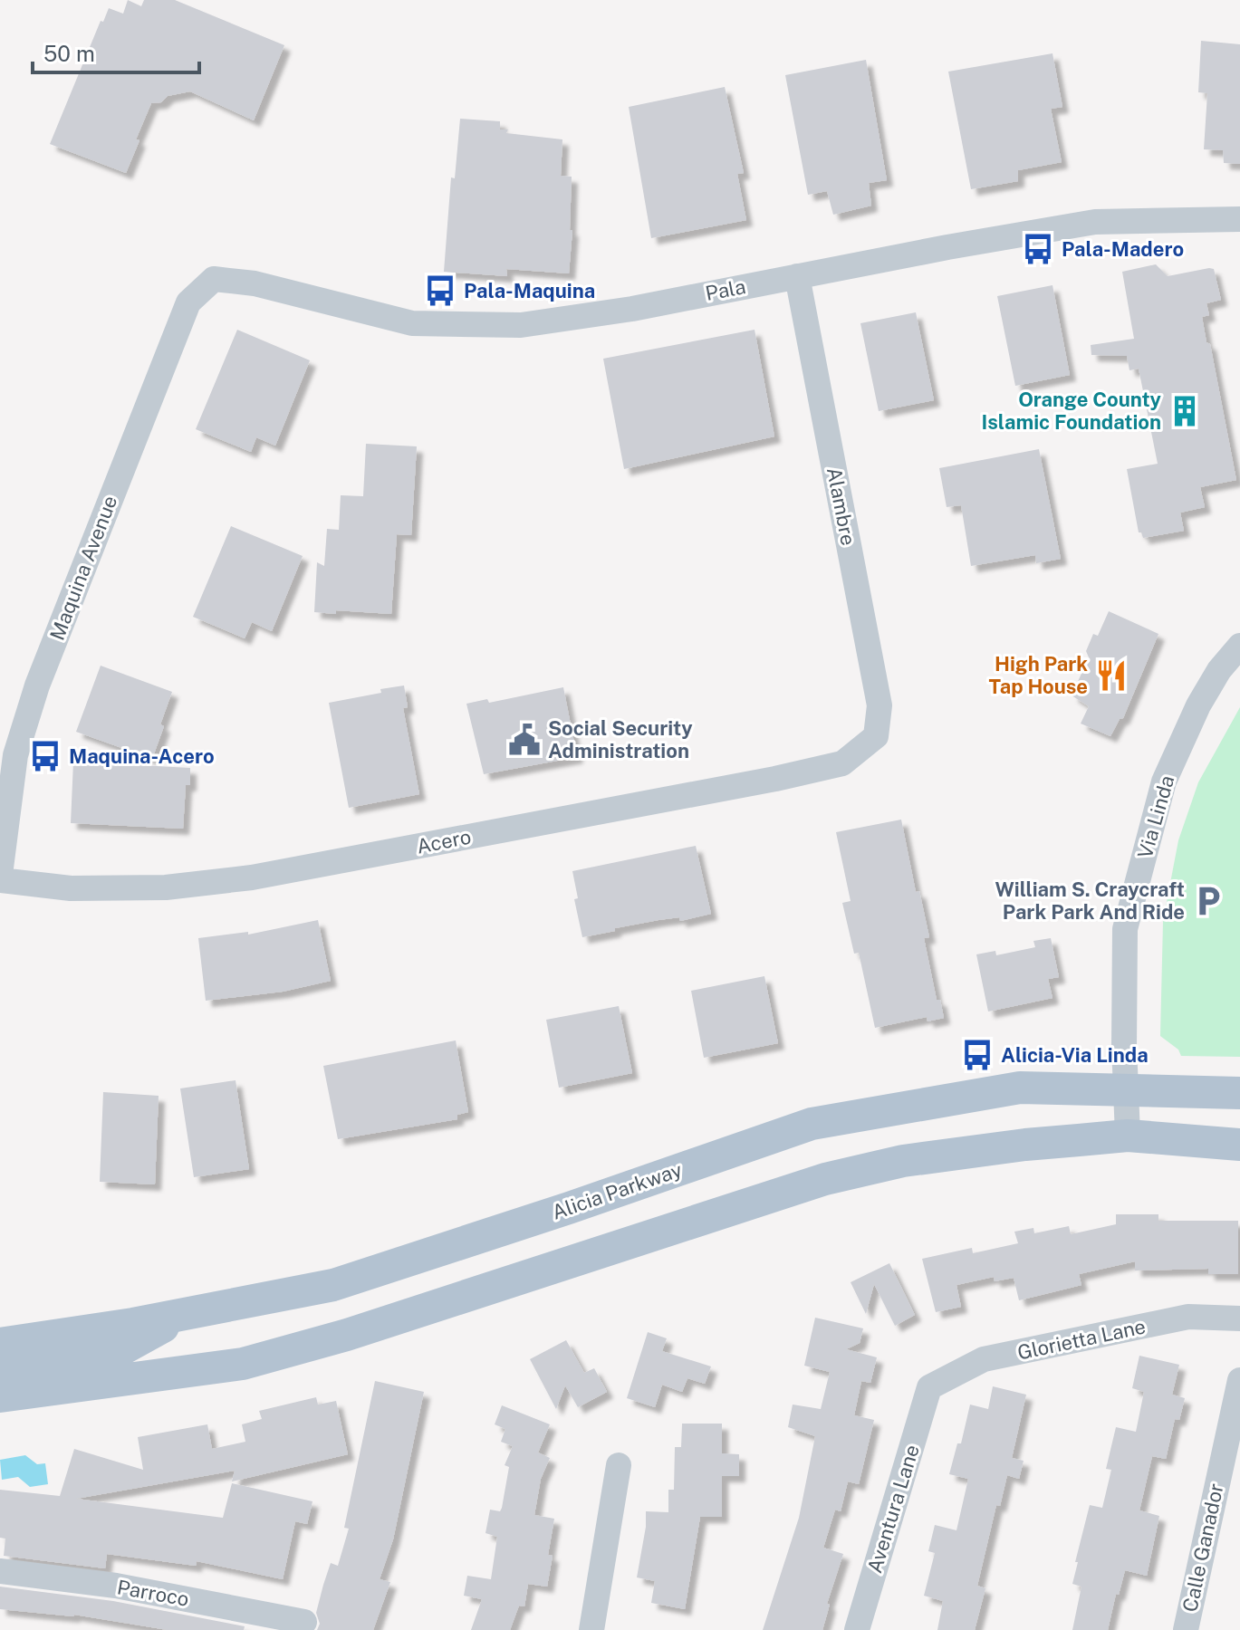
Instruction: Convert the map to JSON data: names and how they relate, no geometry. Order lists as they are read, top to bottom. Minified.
{"streets":{"main road":["Alicia Parkway"],"street":["Pala","Alambre","Maquina Avenue","Via Linda","Acero","Glorietta Lane","Aventura Lane","Calle Ganador","Parroco"]},"crossings":[["Pala","Alambre"],["Pala","Maquina Avenue"],["Alambre","Acero"],["Maquina Avenue","Acero"],["Via Linda","Alicia Parkway"],["Glorietta Lane","Aventura Lane"]],"places":{"bus stop":["Pala-Madero","Pala-Maquina","Maquina-Acero","Alicia-Via Linda"],"building":["Orange County Islamic Foundation"],"restaurant":["High Park Tap House"],"public building":["Social Security Administration"],"parking":["William S. Craycraft Park Park And Ride"]},"scale_bar":"50 m"}
